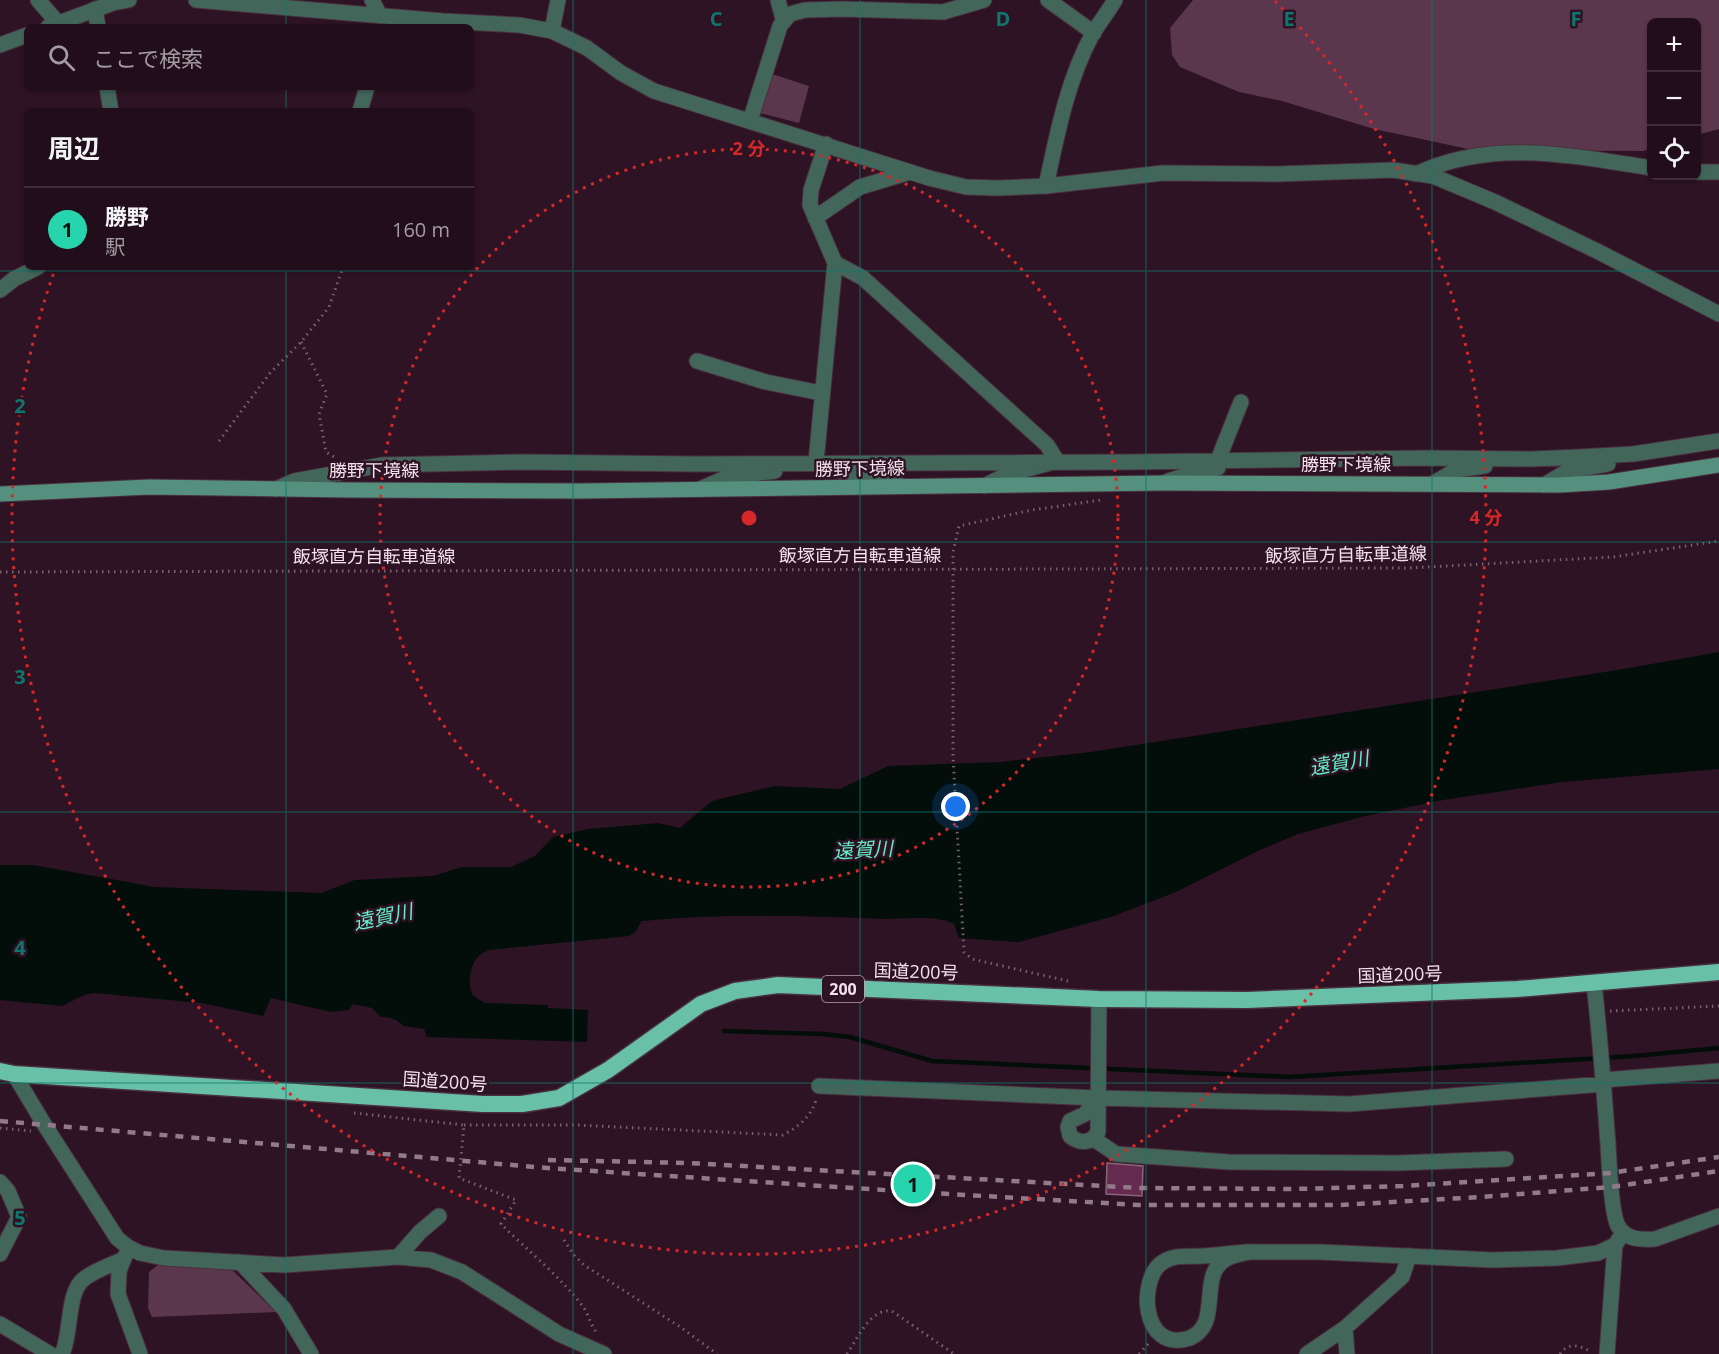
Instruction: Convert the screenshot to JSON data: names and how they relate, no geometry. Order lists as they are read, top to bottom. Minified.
{"streets":{"highway":["国道200号","200"],"main road":["勝野下境線"],"path":["飯塚直方自転車道線"]},"water":["遠賀川"],"page":{"map_buttons":["+","−"],"search":"ここで検索","heading":"周辺","list":[{"mark":"1","name":"勝野","note":"駅","value":"160 m"}],"pins":"1"},"grid":{"columns":["C","D","E","F"],"rows":["2","3","4","5"]},"rings":["2 分","4 分"]}
